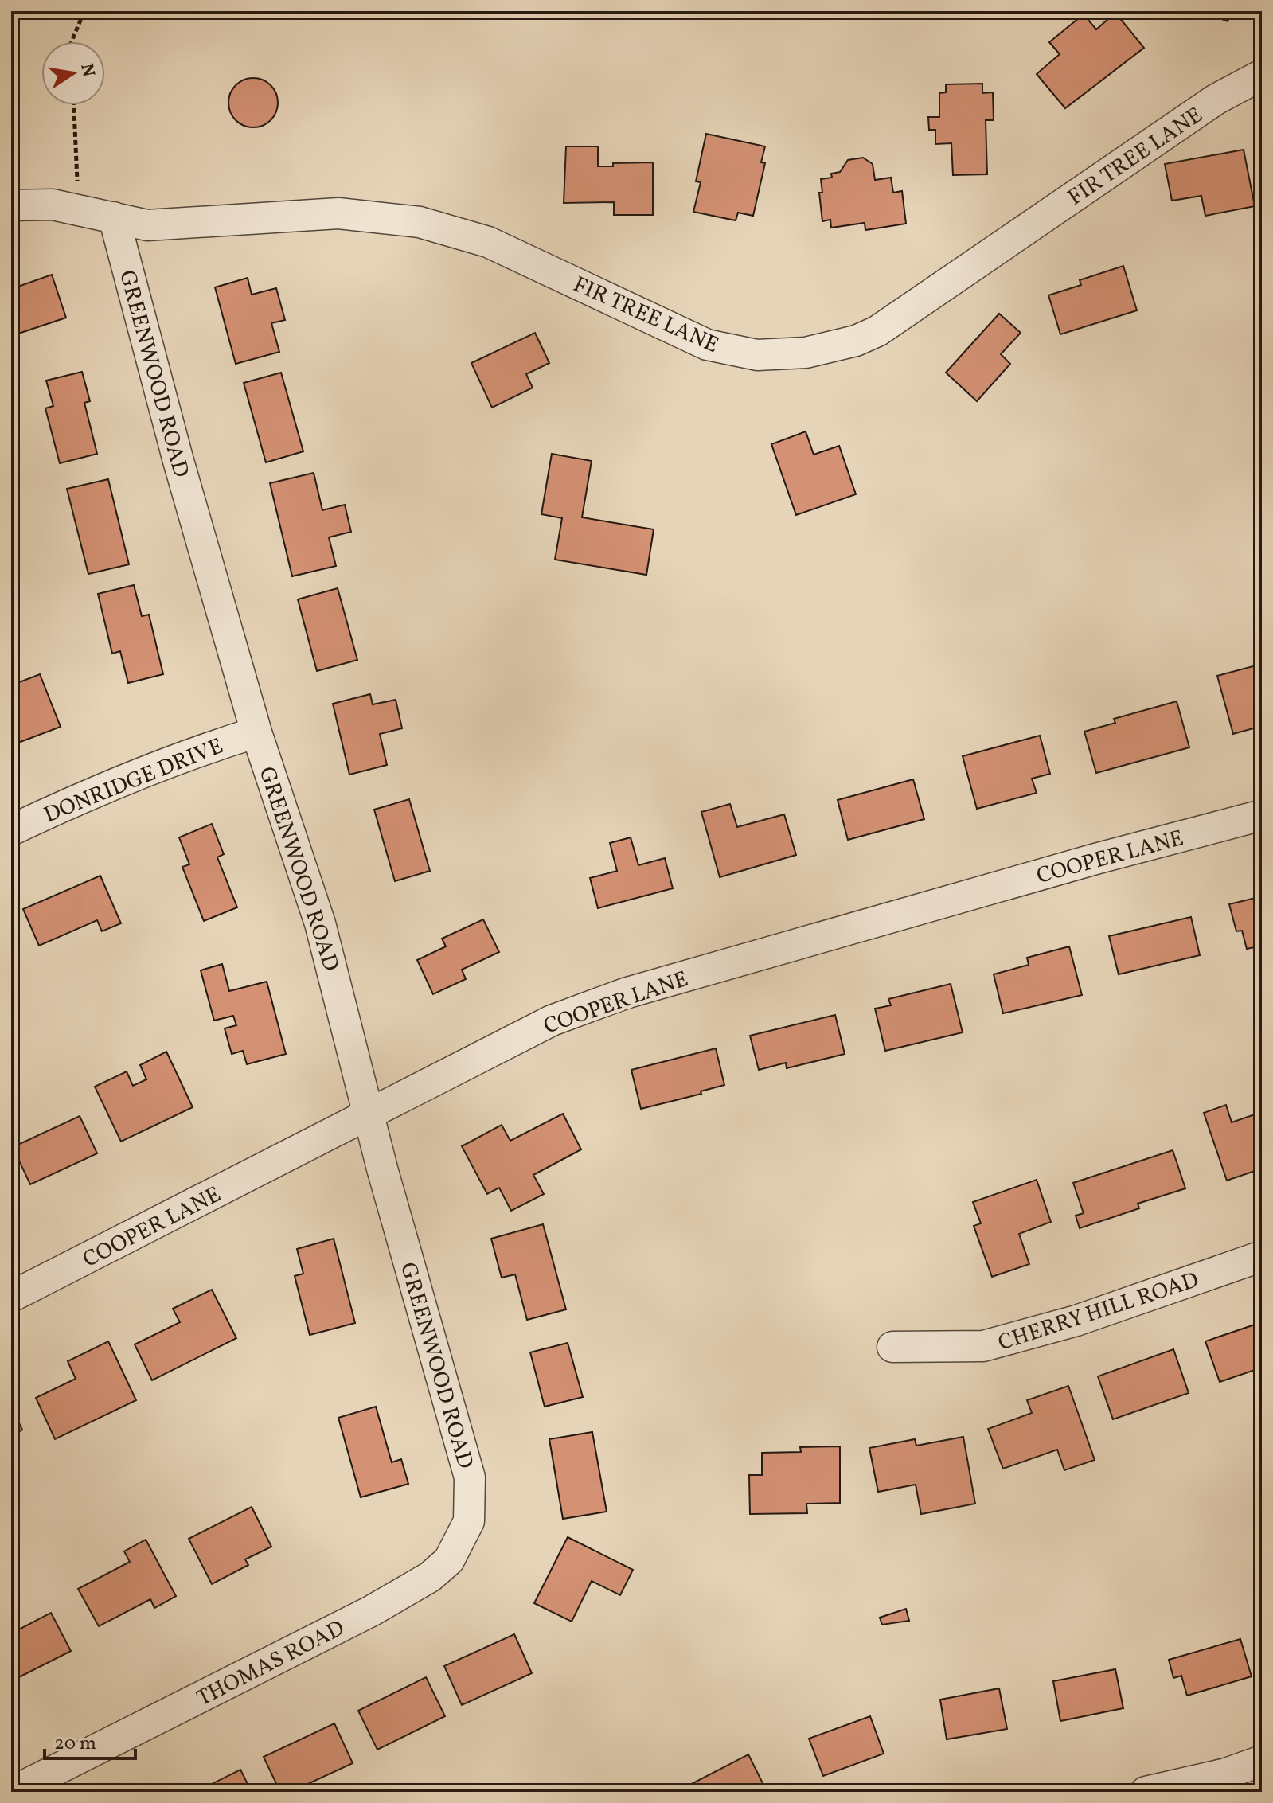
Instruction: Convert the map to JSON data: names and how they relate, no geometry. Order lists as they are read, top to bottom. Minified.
{"streets":{"street":["FIR TREE LANE","GREENWOOD ROAD","DONRIDGE DRIVE","COOPER LANE","CHERRY HILL ROAD","THOMAS ROAD"]},"crossings":[["FIR TREE LANE","GREENWOOD ROAD"],["GREENWOOD ROAD","DONRIDGE DRIVE"],["GREENWOOD ROAD","COOPER LANE"],["GREENWOOD ROAD","THOMAS ROAD"]],"scale_bar":"20 m","north":"right"}
